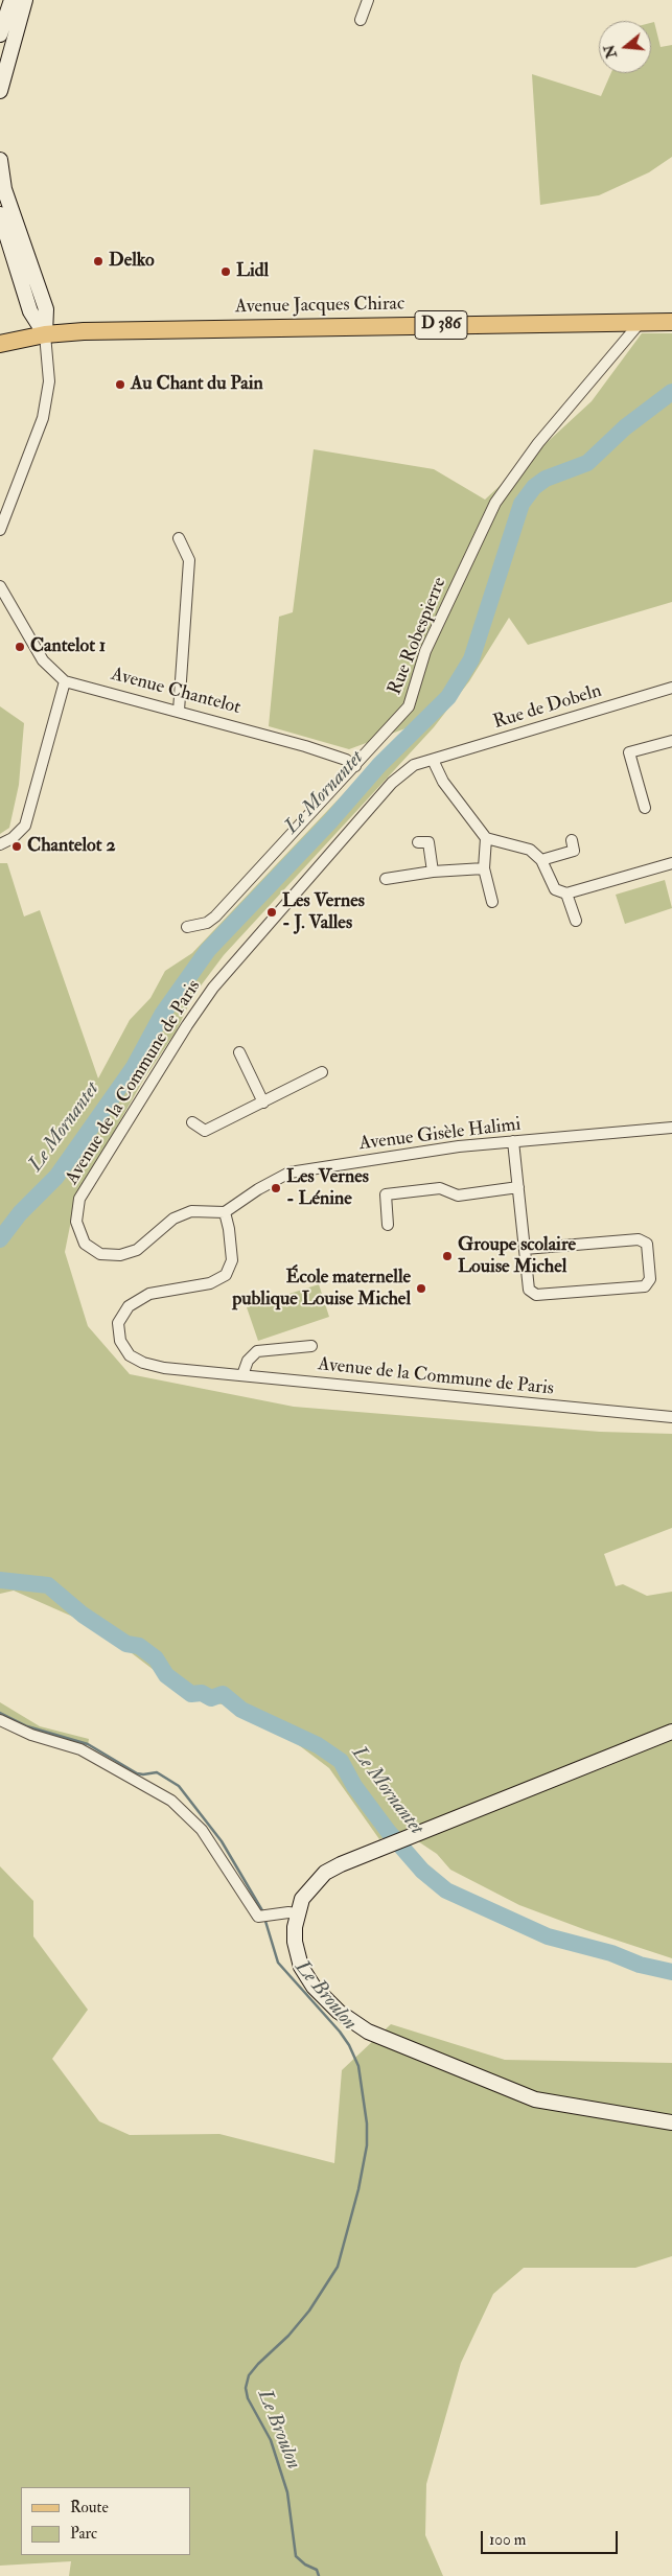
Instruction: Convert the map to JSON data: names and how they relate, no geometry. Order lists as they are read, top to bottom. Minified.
{"streets":{"main road":["Avenue Jacques Chirac","D 386"],"street":["Rue Robespierre","Avenue Chantelot","Rue de Dobeln","Avenue de la Commune de Paris","Avenue Gisèle Halimi"]},"crossings":[["Avenue Jacques Chirac","Rue Robespierre"],["Rue Robespierre","Avenue Chantelot"],["Rue de Dobeln","Avenue de la Commune de Paris"],["Avenue de la Commune de Paris","Avenue Gisèle Halimi"]],"water":["Le Mornantet","Le Broulon"],"places":["Delko","Lidl","Au Chant du Pain","Cantelot 1","Chantelot 2","Les Vernes - J. Valles","Les Vernes - Lénine","Groupe scolaire Louise Michel","École maternelle publique Louise Michel"],"legend":["Route","Parc"],"scale_bar":"100 m","north":"left"}
